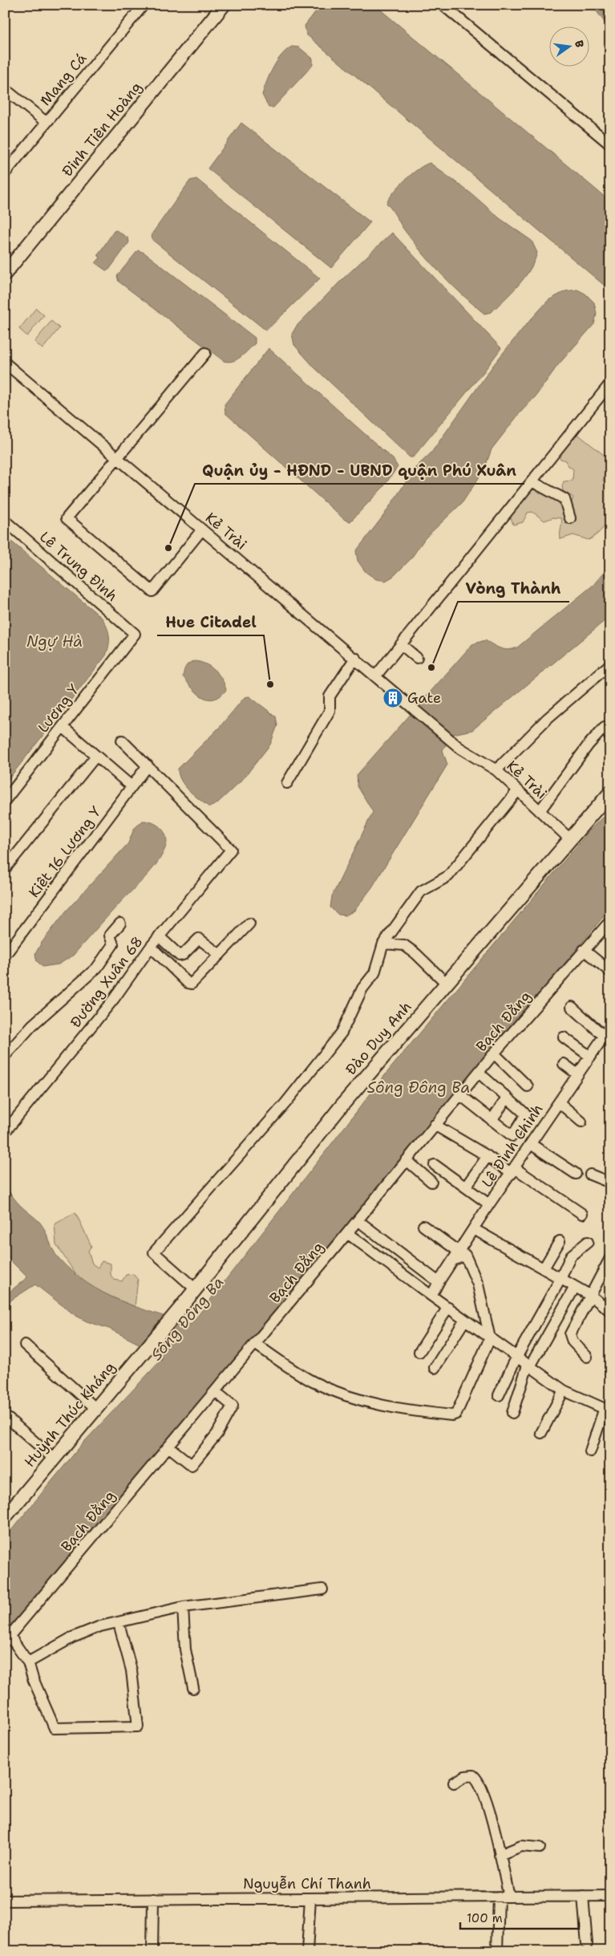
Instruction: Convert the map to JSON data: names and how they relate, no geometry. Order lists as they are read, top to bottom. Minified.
{"streets":{"main road":["Đinh Tiên Hoàng","Đào Duy Anh","Huỳnh Thúc Kháng"],"street":["Mang Cá","Kẻ Trài","Lê Trung Đình","Lương Y","Kiệt 16 Lương Y","Đường Xuân 68","Bạch Đằng","Lê Đình Chinh","Nguyễn Chí Thanh"]},"crossings":[["Kẻ Trài","Đào Duy Anh"],["Lê Trung Đình","Lương Y"],["Kiệt 16 Lương Y","Đường Xuân 68"],["Đào Duy Anh","Huỳnh Thúc Kháng"]],"water":["Ngự Hà","Sông Đông Ba"],"places":{"other":["Quận ủy - HĐND - UBND quận Phú Xuân","Vòng Thành","Hue Citadel"],"building":["Gate"]},"scale_bar":"100 m","north":"right"}
